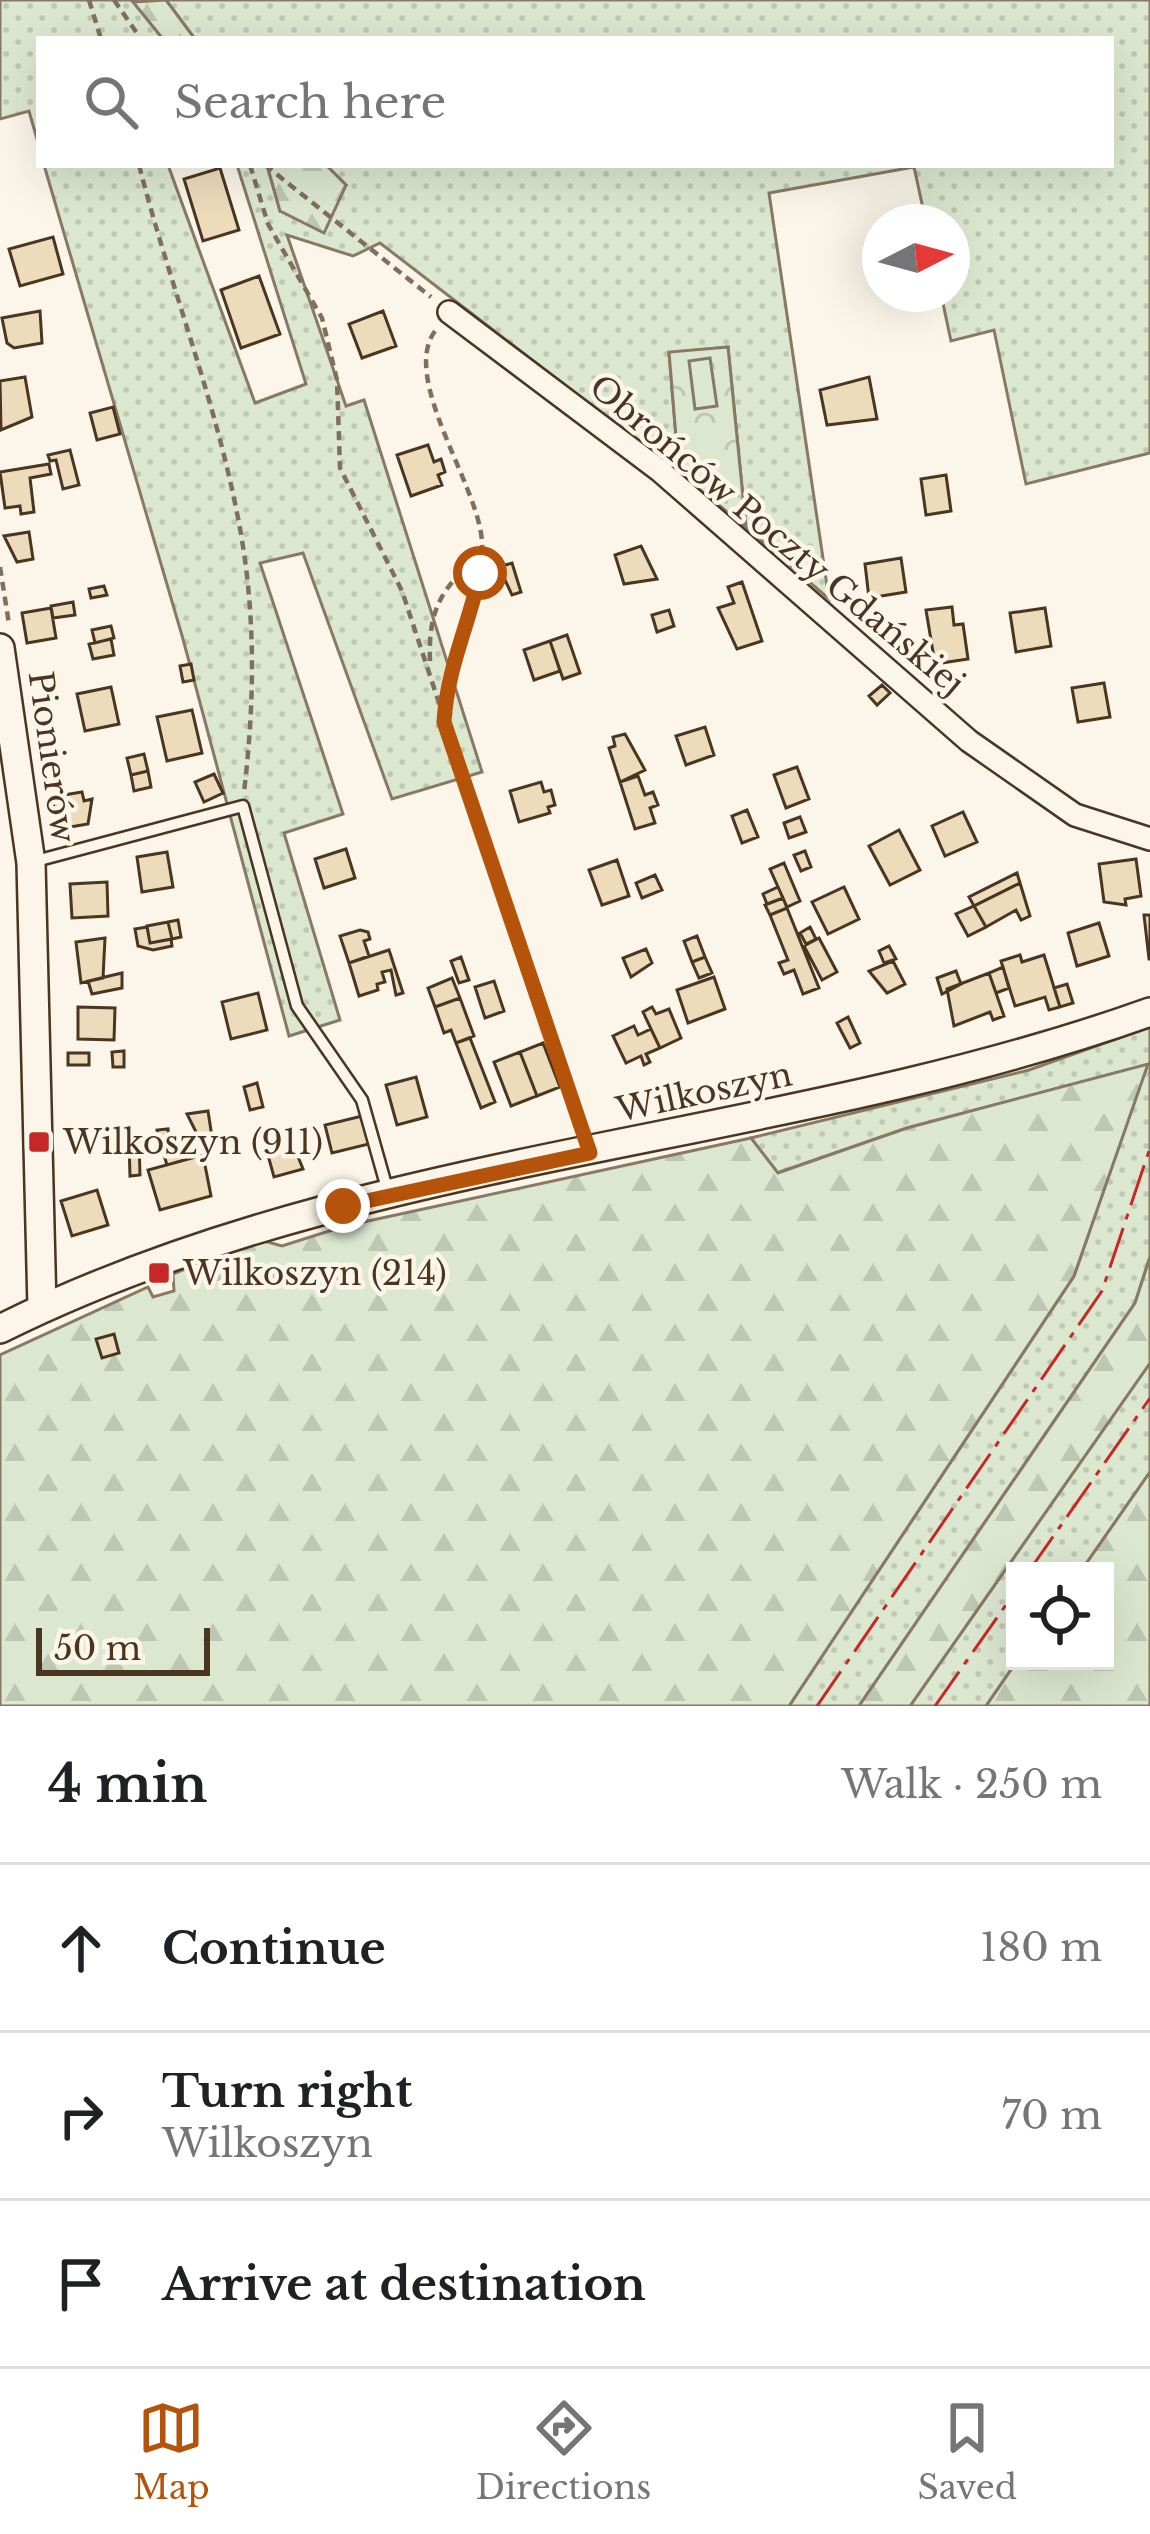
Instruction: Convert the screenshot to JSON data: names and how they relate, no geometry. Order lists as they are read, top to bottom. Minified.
{"streets":{"street":["Obrońców Poczty Gdańskiej","Pionierów","Wilkoszyn"]},"crossings":[["Pionierów","Wilkoszyn"]],"places":{"transit":["Wilkoszyn (911)","Wilkoszyn (214)"]},"scale_bar":"50 m","north":"right","page":{"search":"Search here","scale":"50 m","heading":["4 min","Walk · 250 m"],"list":[["Continue","180 m"],["Turn right","Wilkoszyn","70 m"],"Arrive at destination"],"nav":["Map","Directions","Saved"]}}
